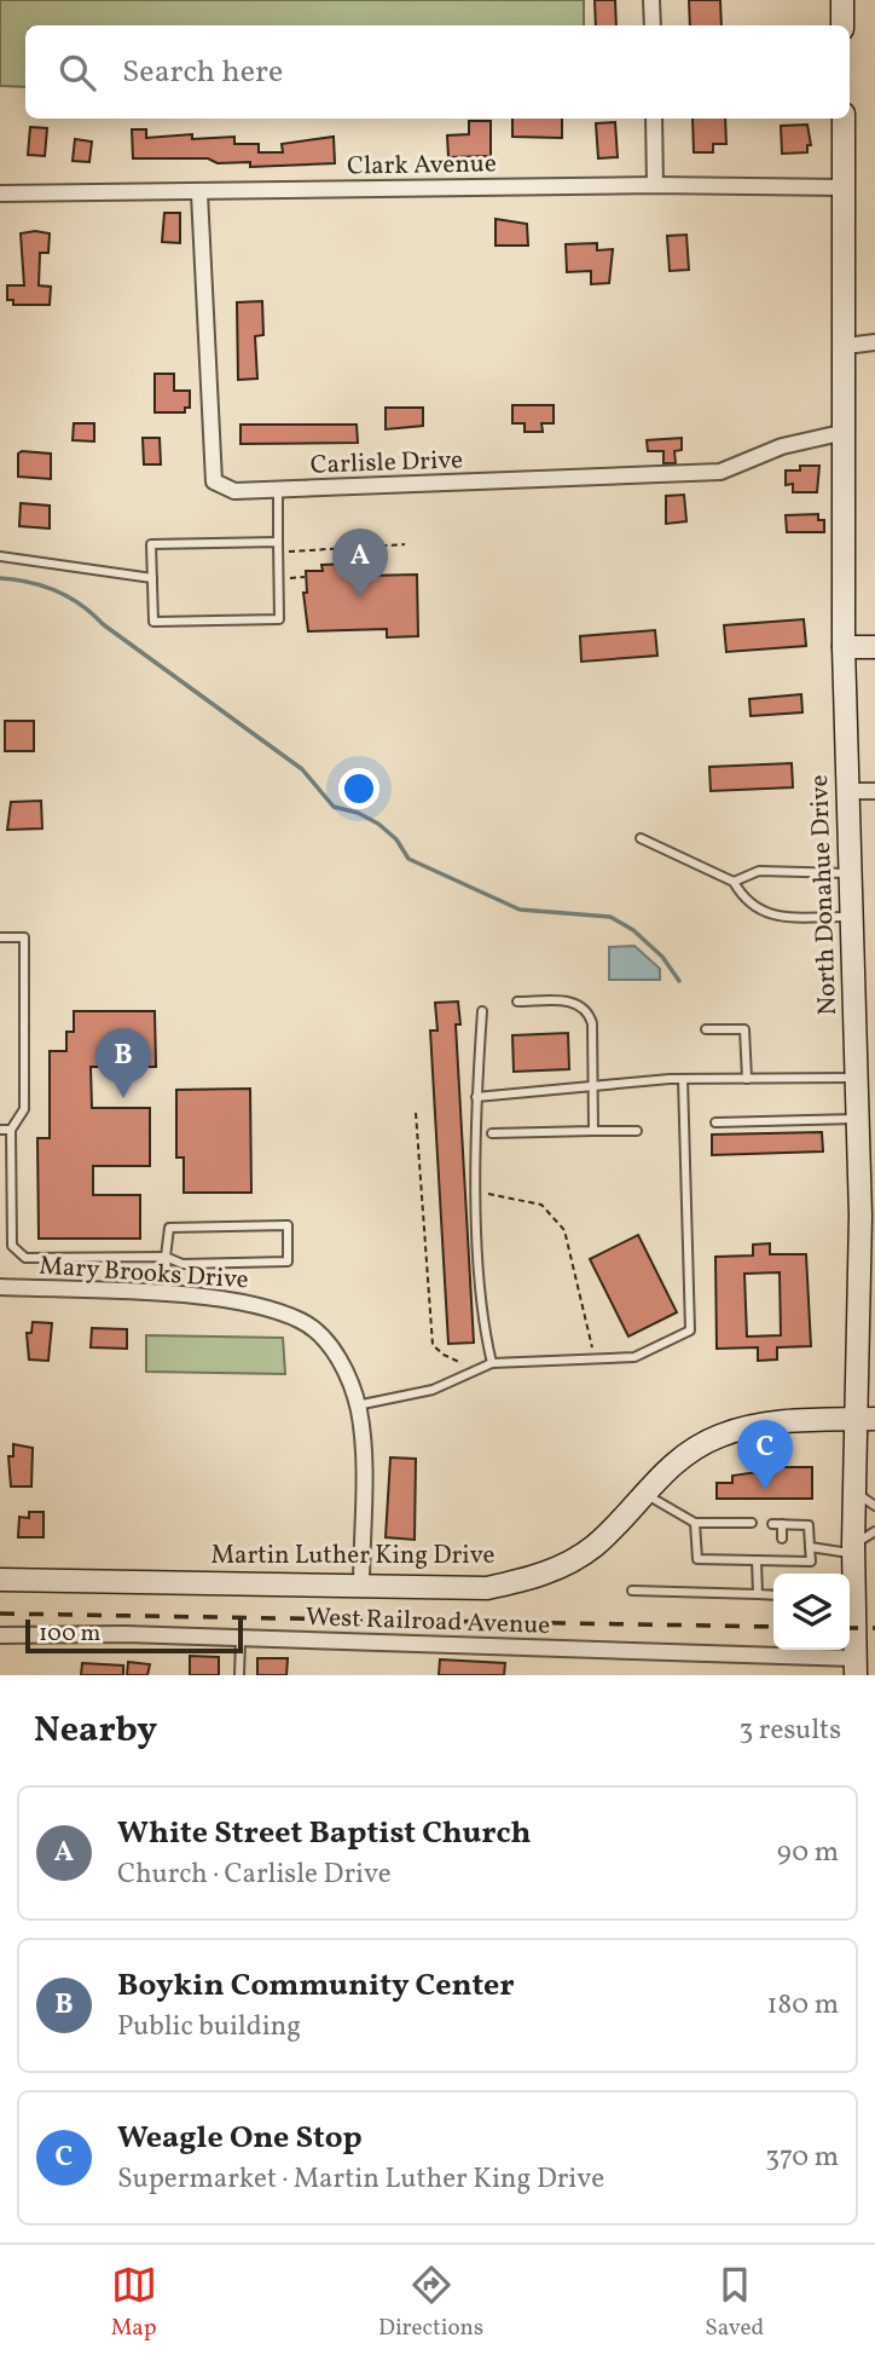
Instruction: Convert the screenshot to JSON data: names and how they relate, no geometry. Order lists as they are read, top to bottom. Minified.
{"streets":{"street":["Clark Avenue","Carlisle Drive","North Donahue Drive","Mary Brooks Drive","Martin Luther King Drive","West Railroad Avenue"]},"crossings":[["Clark Avenue","Carlisle Drive"],["Clark Avenue","North Donahue Drive"],["Carlisle Drive","North Donahue Drive"],["North Donahue Drive","Martin Luther King Drive"],["North Donahue Drive","West Railroad Avenue"],["Mary Brooks Drive","Martin Luther King Drive"]],"scale_bar":"100 m","page":{"search":"Search here","pins":["A","B","C"],"scale":"100 m","heading":["Nearby","3 results"],"list":[{"mark":"A","name":"White Street Baptist Church","note":"Church · Carlisle Drive","value":"90 m"},{"mark":"B","name":"Boykin Community Center","note":"Public building","value":"180 m"},{"mark":"C","name":"Weagle One Stop","note":"Supermarket · Martin Luther King Drive","value":"370 m"}],"nav":["Map","Directions","Saved"]}}
